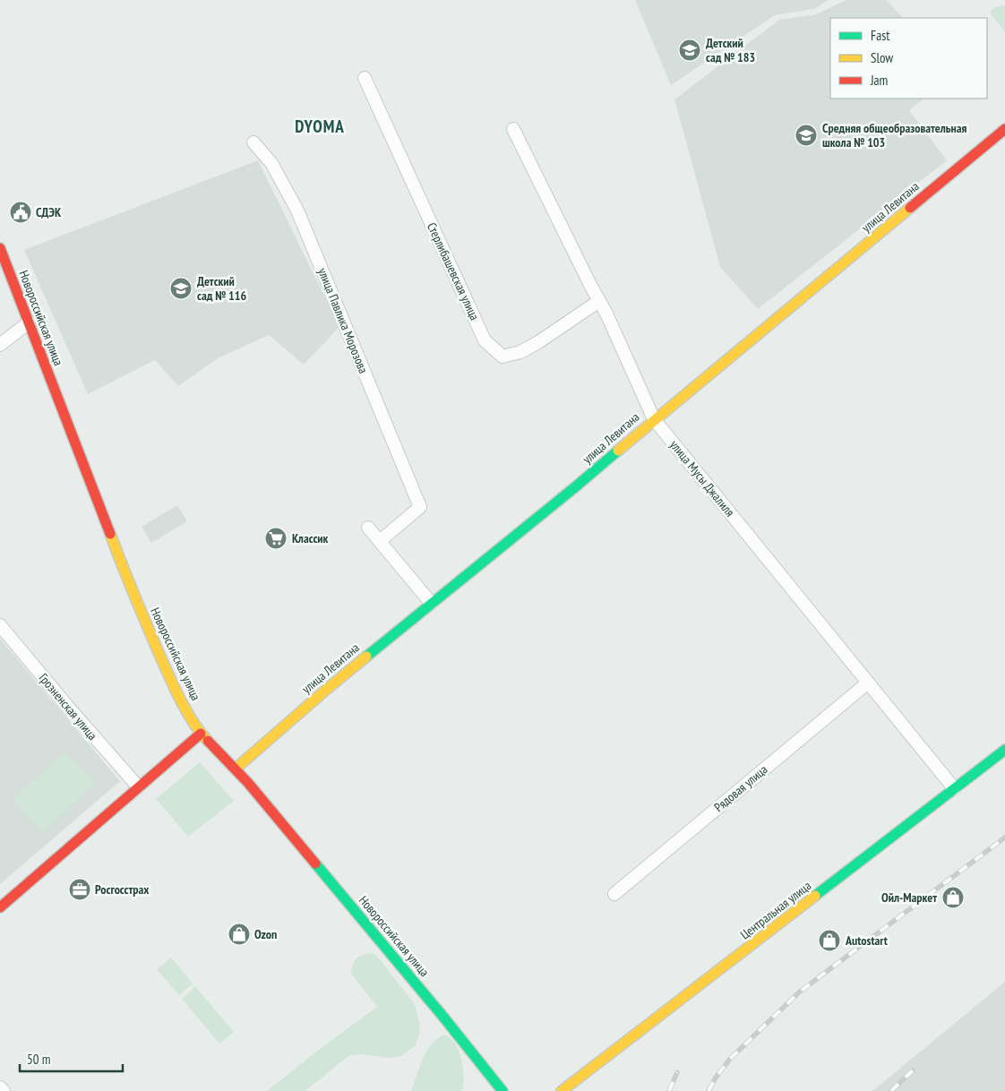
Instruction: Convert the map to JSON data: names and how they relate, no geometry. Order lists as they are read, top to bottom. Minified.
{"streets":{"main road":["улица Левитана","Новороссийская улица","Центральная улица"],"street":["Стерлибашевская улица","улица Павлика Морозова","улица Мусы Джалиля","Грозненская улица","Рядовая улица"]},"crossings":[["улица Левитана","Новороссийская улица"],["улица Левитана","улица Мусы Джалиля"],["Стерлибашевская улица","улица Мусы Джалиля"],["улица Мусы Джалиля","Рядовая улица"],["улица Мусы Джалиля","Центральная улица"]],"districts":["DYOMA"],"places":{"school or university":["Детский сад № 183","Средняя общеобразовательная школа № 103","Детский сад № 116"],"public building":["СДЭК"],"supermarket":["Классик"],"office":["Росгосстрах"],"shop":["Ойл-Маркет","Ozon","Autostart"]},"legend":["Fast","Slow","Jam"],"scale_bar":"50 m"}
